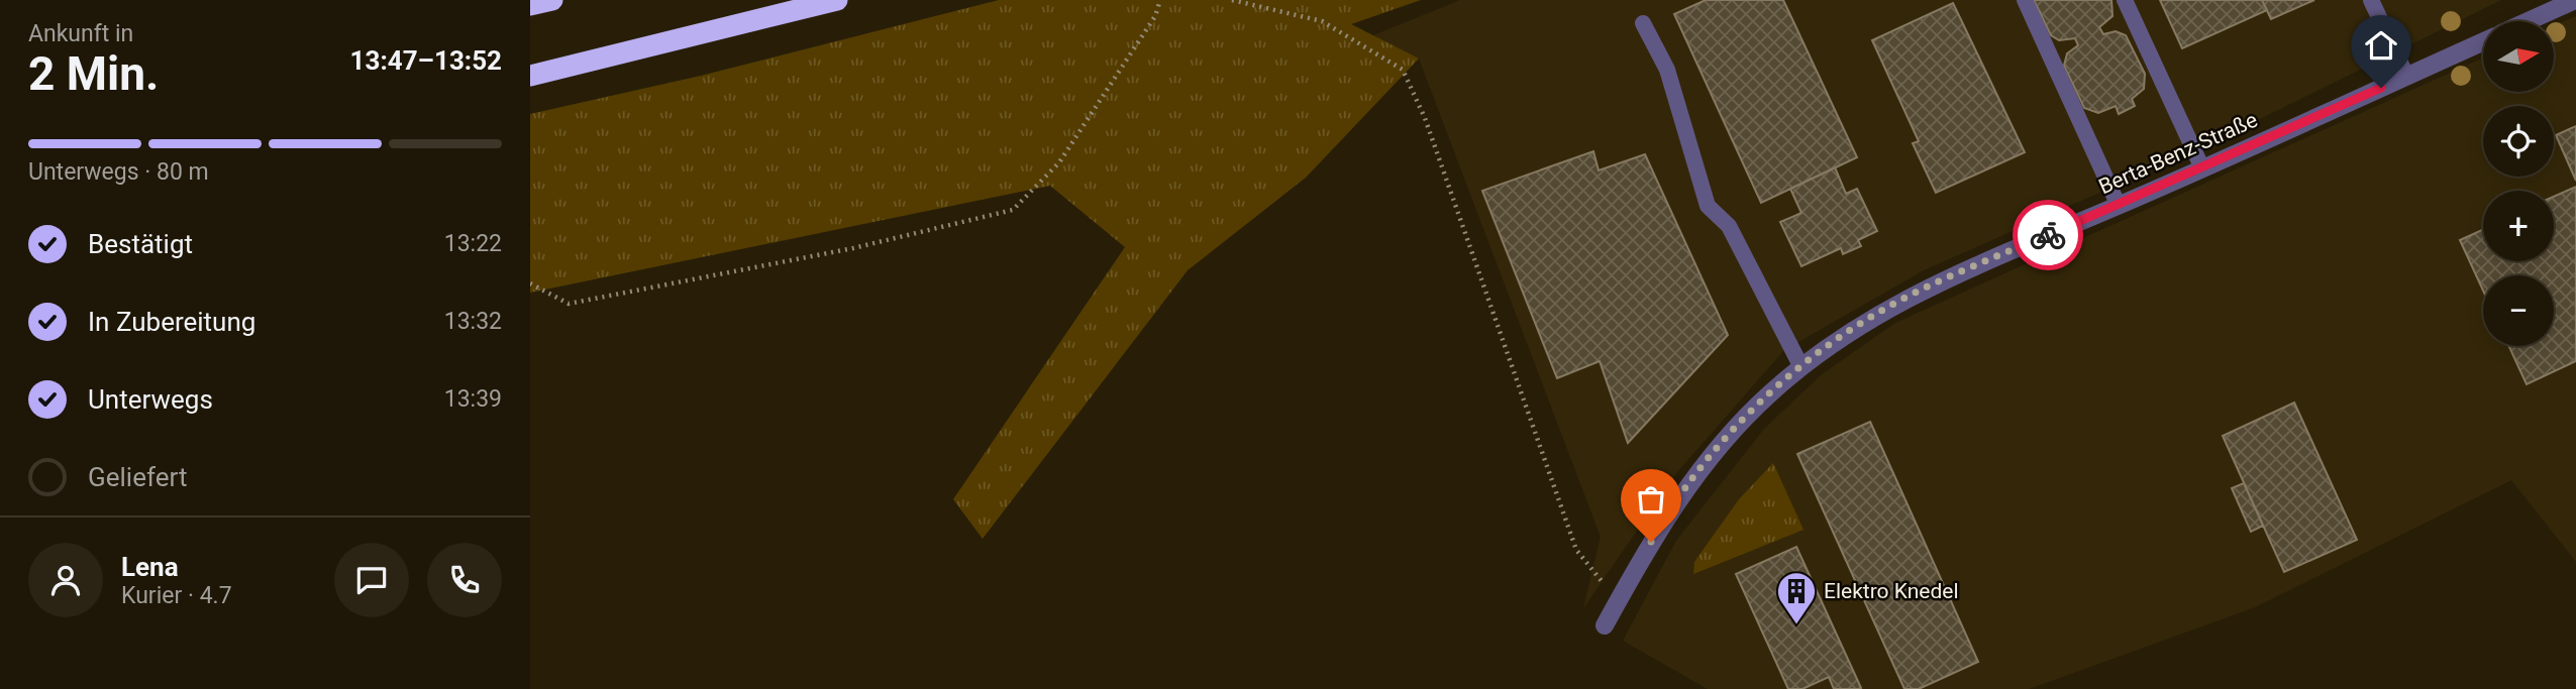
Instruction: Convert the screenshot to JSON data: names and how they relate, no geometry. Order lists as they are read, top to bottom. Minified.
{"streets":{"street":["Berta-Benz-Straße"]},"places":{"building":["Elektro Knedel"]},"north":"right","page":{"heading":["2 Min.","Ankunft in","13:47–13:52"],"panel":["Lena","Kurier · 4.7"],"map_buttons":["+","−"],"bar":"Unterwegs · 80 m","list":[["Bestätigt","13:22"],["In Zubereitung","13:32"],["Unterwegs","13:39"],"Geliefert"]}}
